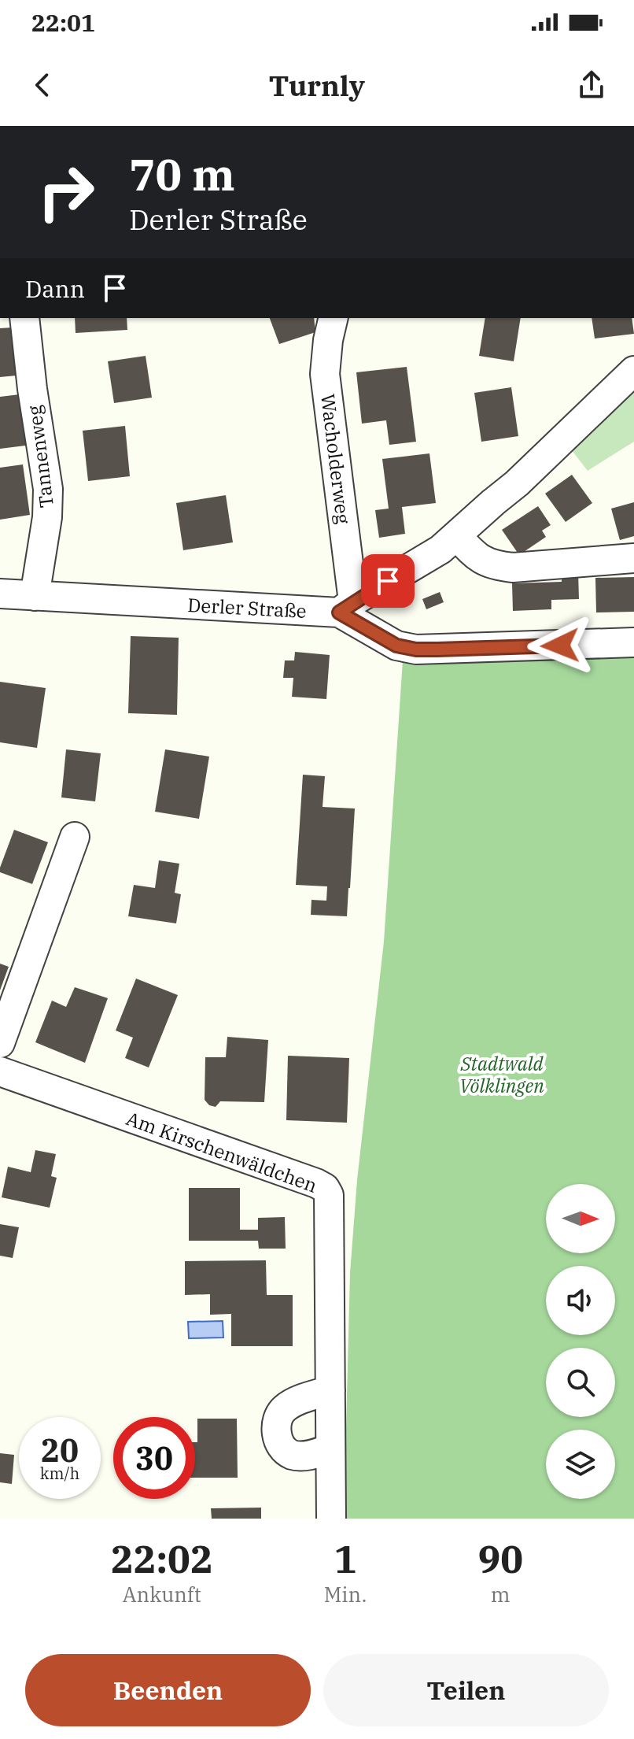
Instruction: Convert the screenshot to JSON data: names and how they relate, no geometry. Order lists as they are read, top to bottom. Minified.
{"streets":{"street":["Tannenweg","Wacholderweg","Derler Straße","Am Kirschenwäldchen"]},"crossings":[["Tannenweg","Derler Straße"],["Wacholderweg","Derler Straße"]],"parks":["Stadtwald Völklingen"],"north":"right","page":{"status":"22:01","header":"Turnly","turn":["70 m","Derler Straße"],"then":"Dann","speed":"20 km/h","limit":"30","eta":["22:02","Ankunft","1","Min.","90","m"],"buttons":["Beenden","Teilen"]}}
